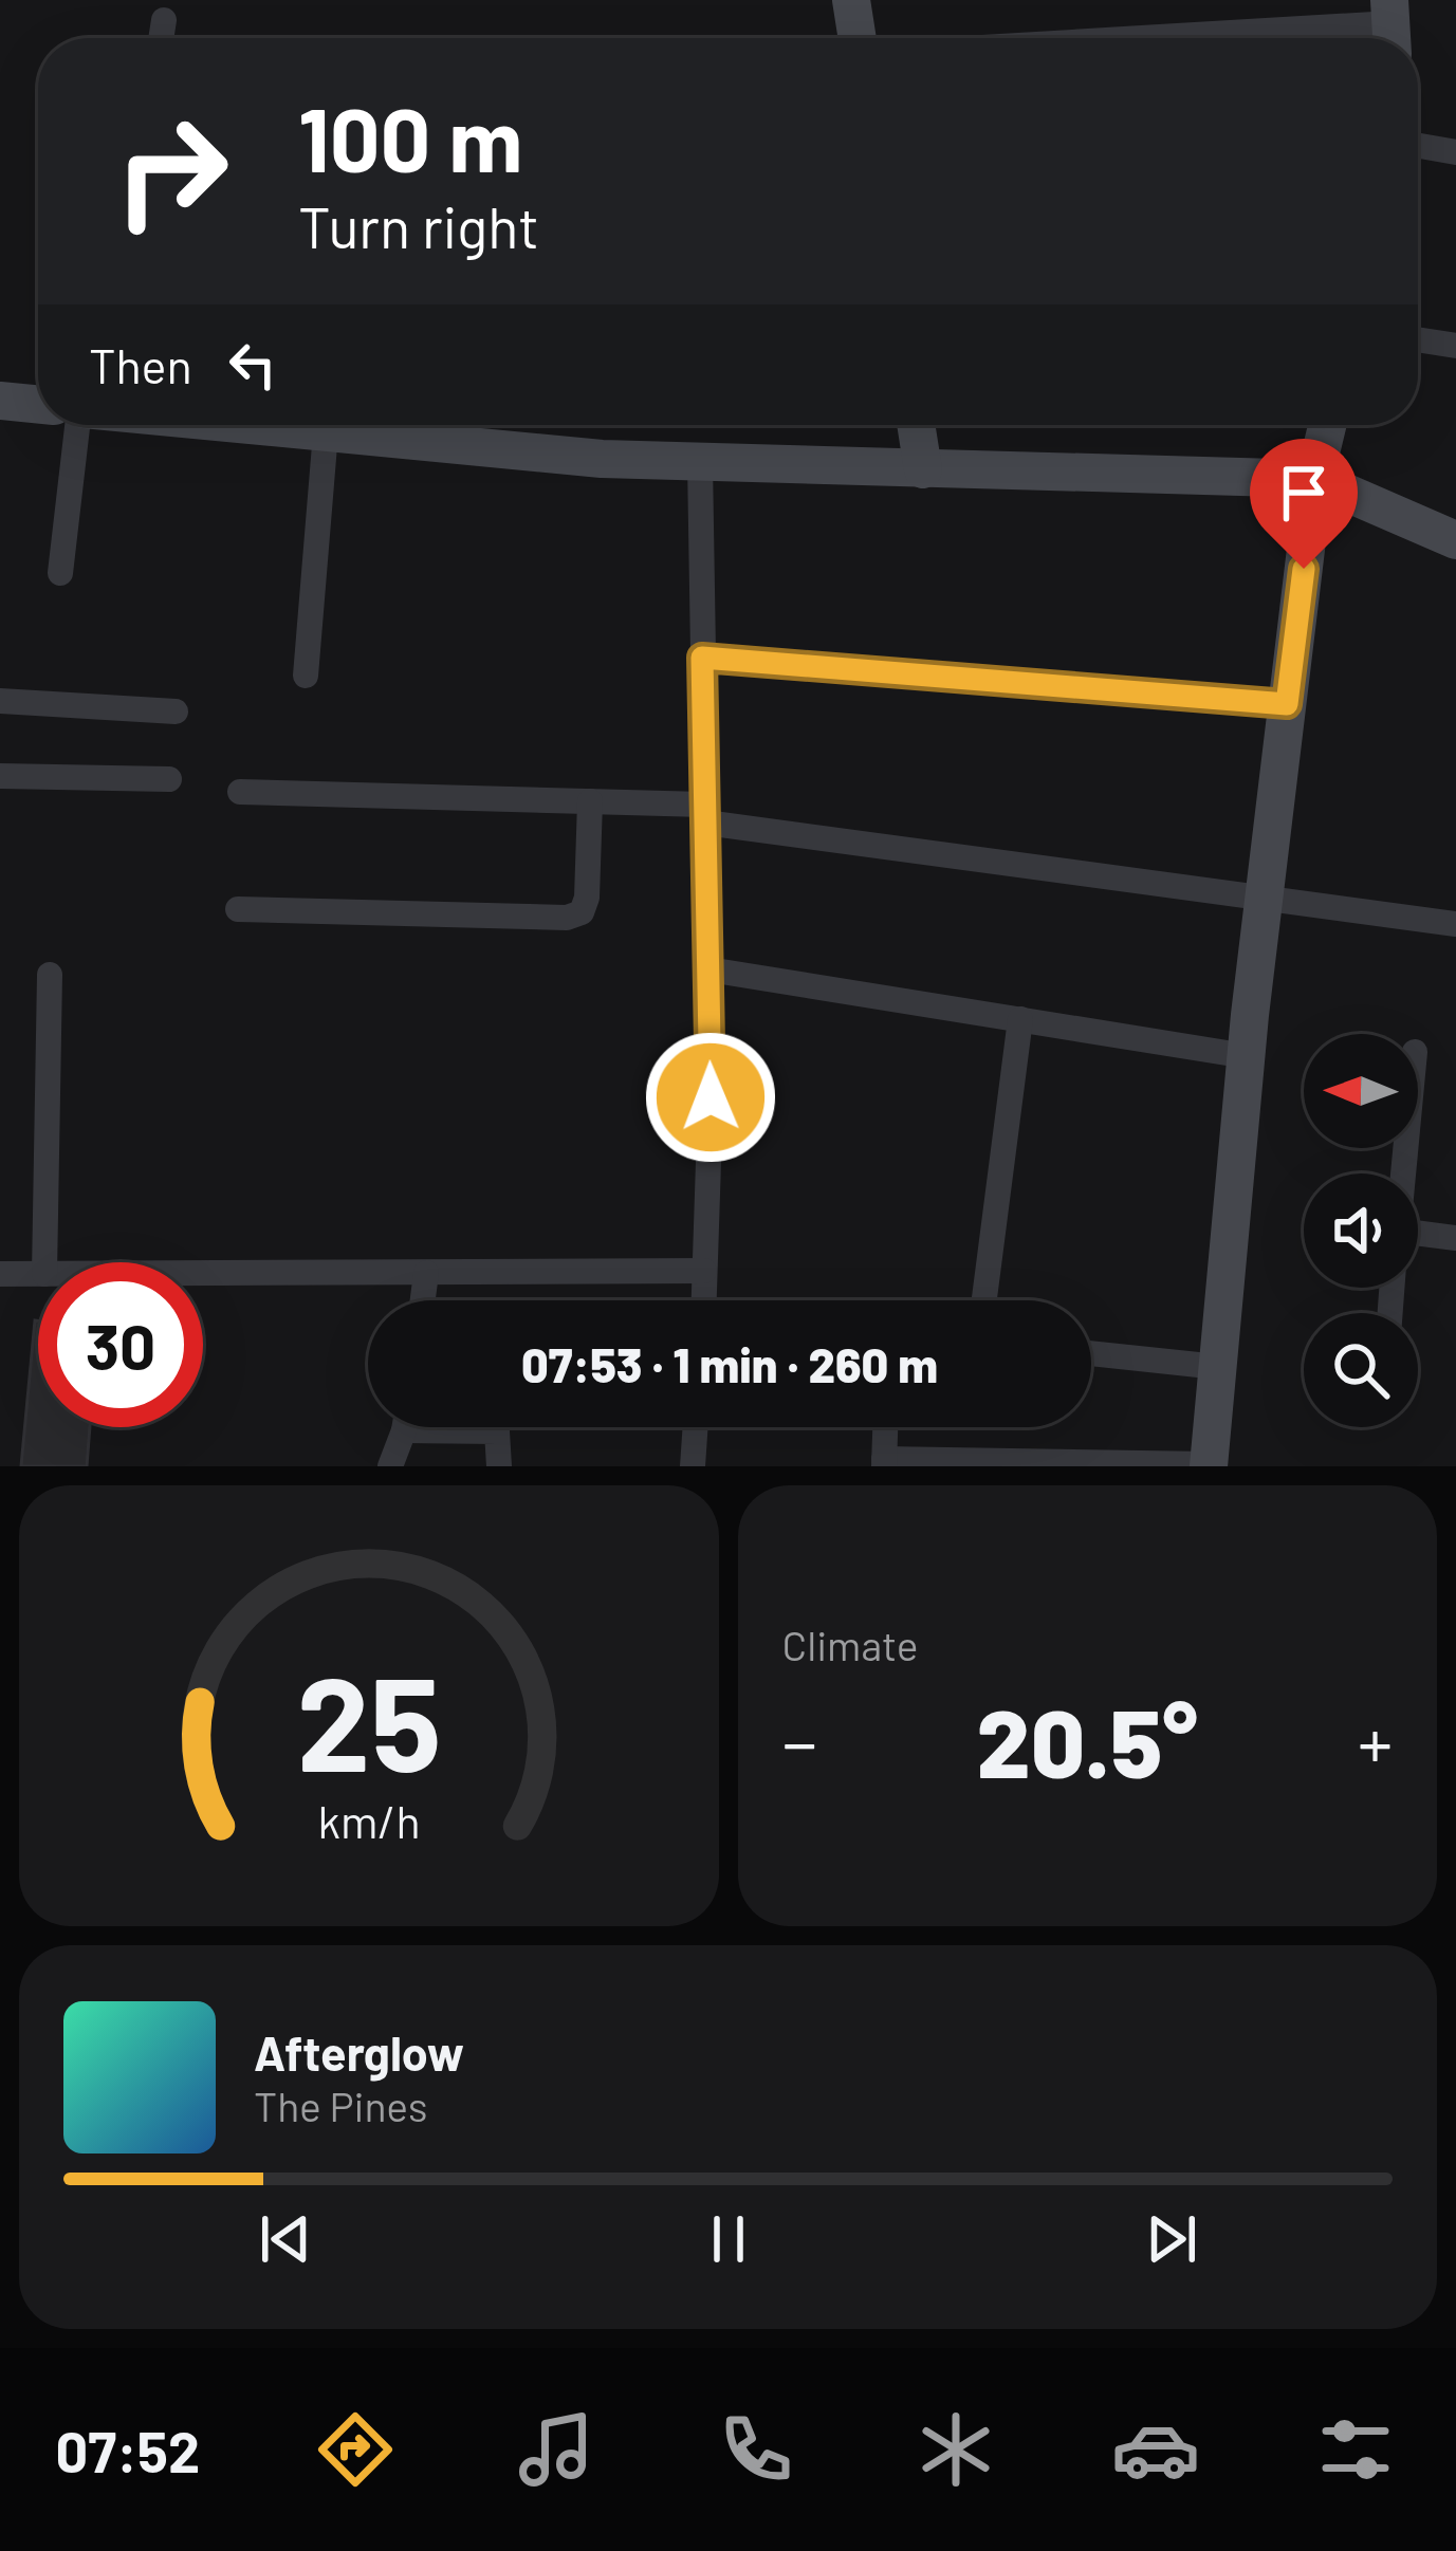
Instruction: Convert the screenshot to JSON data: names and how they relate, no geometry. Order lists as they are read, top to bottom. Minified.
{"north":"left","page":{"turn":["100 m","Turn right"],"then":"Then","limit":"30","trip":"07:53 · 1 min · 260 m","tile":"Climate","heat":["−","20.5°","+"],"song":["Afterglow","The Pines"],"tabs":"07:52","gauge":["25","km/h"]}}
